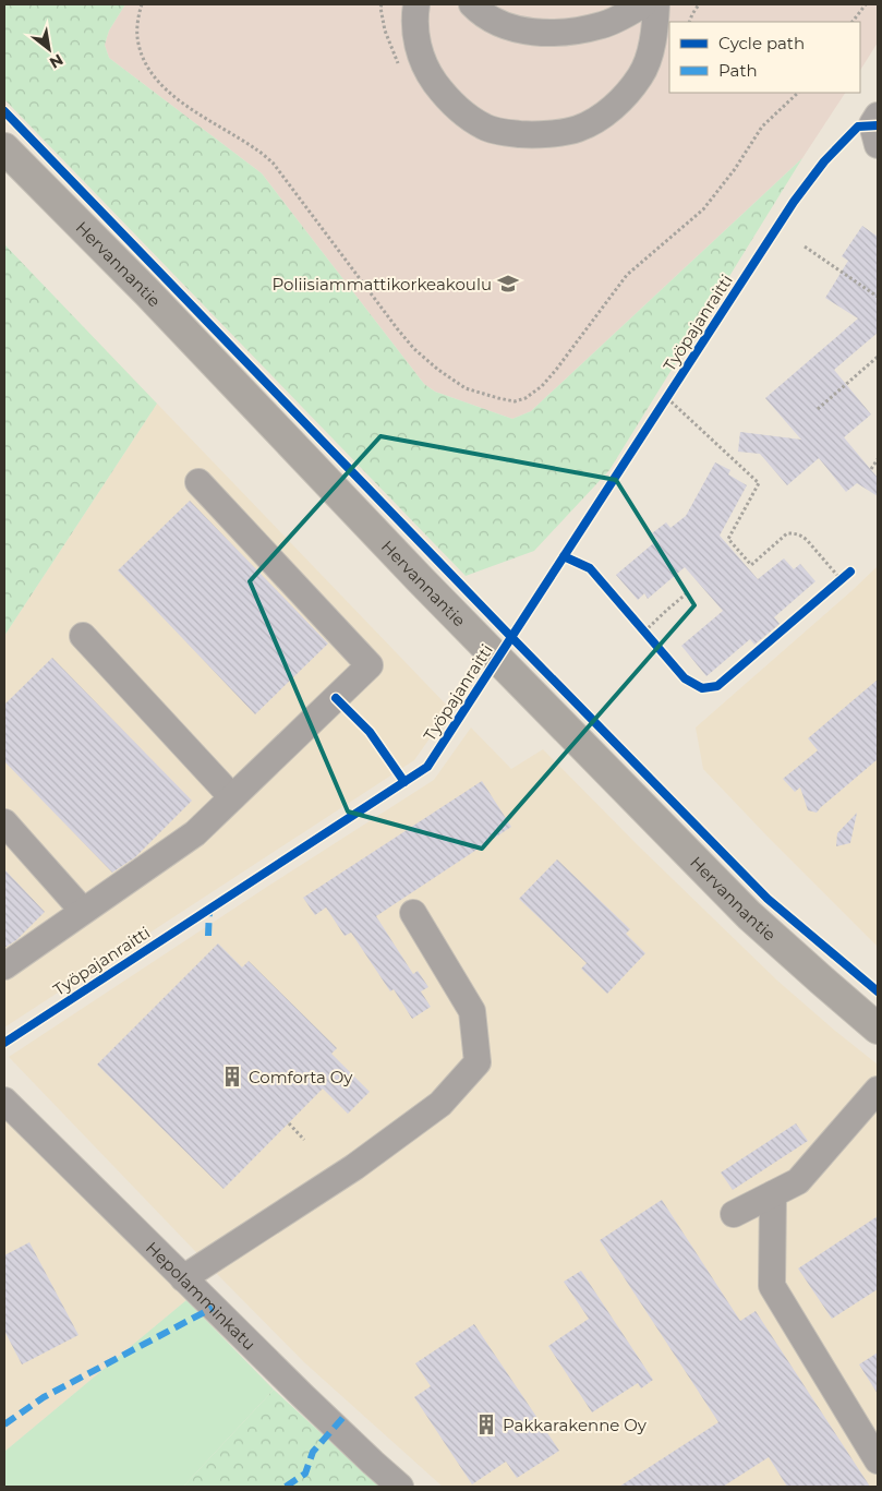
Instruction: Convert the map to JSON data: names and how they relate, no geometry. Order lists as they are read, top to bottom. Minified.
{"streets":{"main road":["Hervannantie"],"street":["Hepolamminkatu"],"cycle path":["Työpajanraitti"]},"places":{"school or university":["Poliisiammattikorkeakoulu"],"building":["Comforta Oy","Pakkarakenne Oy"]},"legend":["Cycle path","Path"],"north":"bottom right"}
